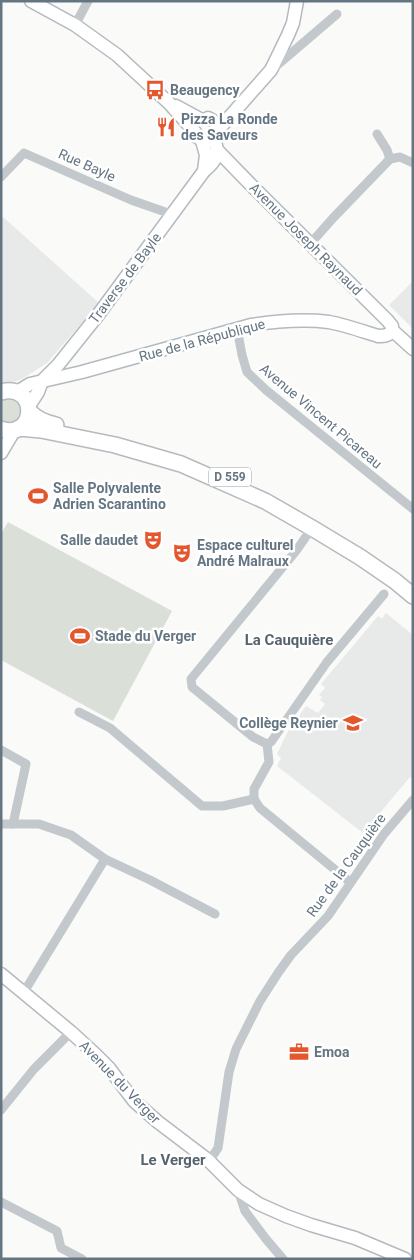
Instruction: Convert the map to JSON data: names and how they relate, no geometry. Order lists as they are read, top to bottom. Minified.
{"streets":{"main road":["Avenue Joseph Raynaud","Traverse de Bayle","Rue de la République","D 559","Avenue du Verger"],"street":["Rue Bayle","Avenue Vincent Picareau","Rue de la Cauquière"]},"crossings":[["Rue Bayle","Traverse de Bayle"],["Avenue Joseph Raynaud","Traverse de Bayle"],["Avenue Joseph Raynaud","Rue de la République"],["Traverse de Bayle","Rue de la République"],["Traverse de Bayle","D 559"],["Rue de la République","Avenue Vincent Picareau"],["Rue de la Cauquière","Avenue du Verger"]],"districts":["La Cauquière","Le Verger"],"places":{"bus stop":["Beaugency"],"restaurant":["Pizza La Ronde des Saveurs"],"sports":["Salle Polyvalente Adrien Scarantino","Stade du Verger"],"theatre":["Salle daudet","Espace culturel André Malraux"],"school or university":["Collège Reynier"],"office":["Emoa"]}}
